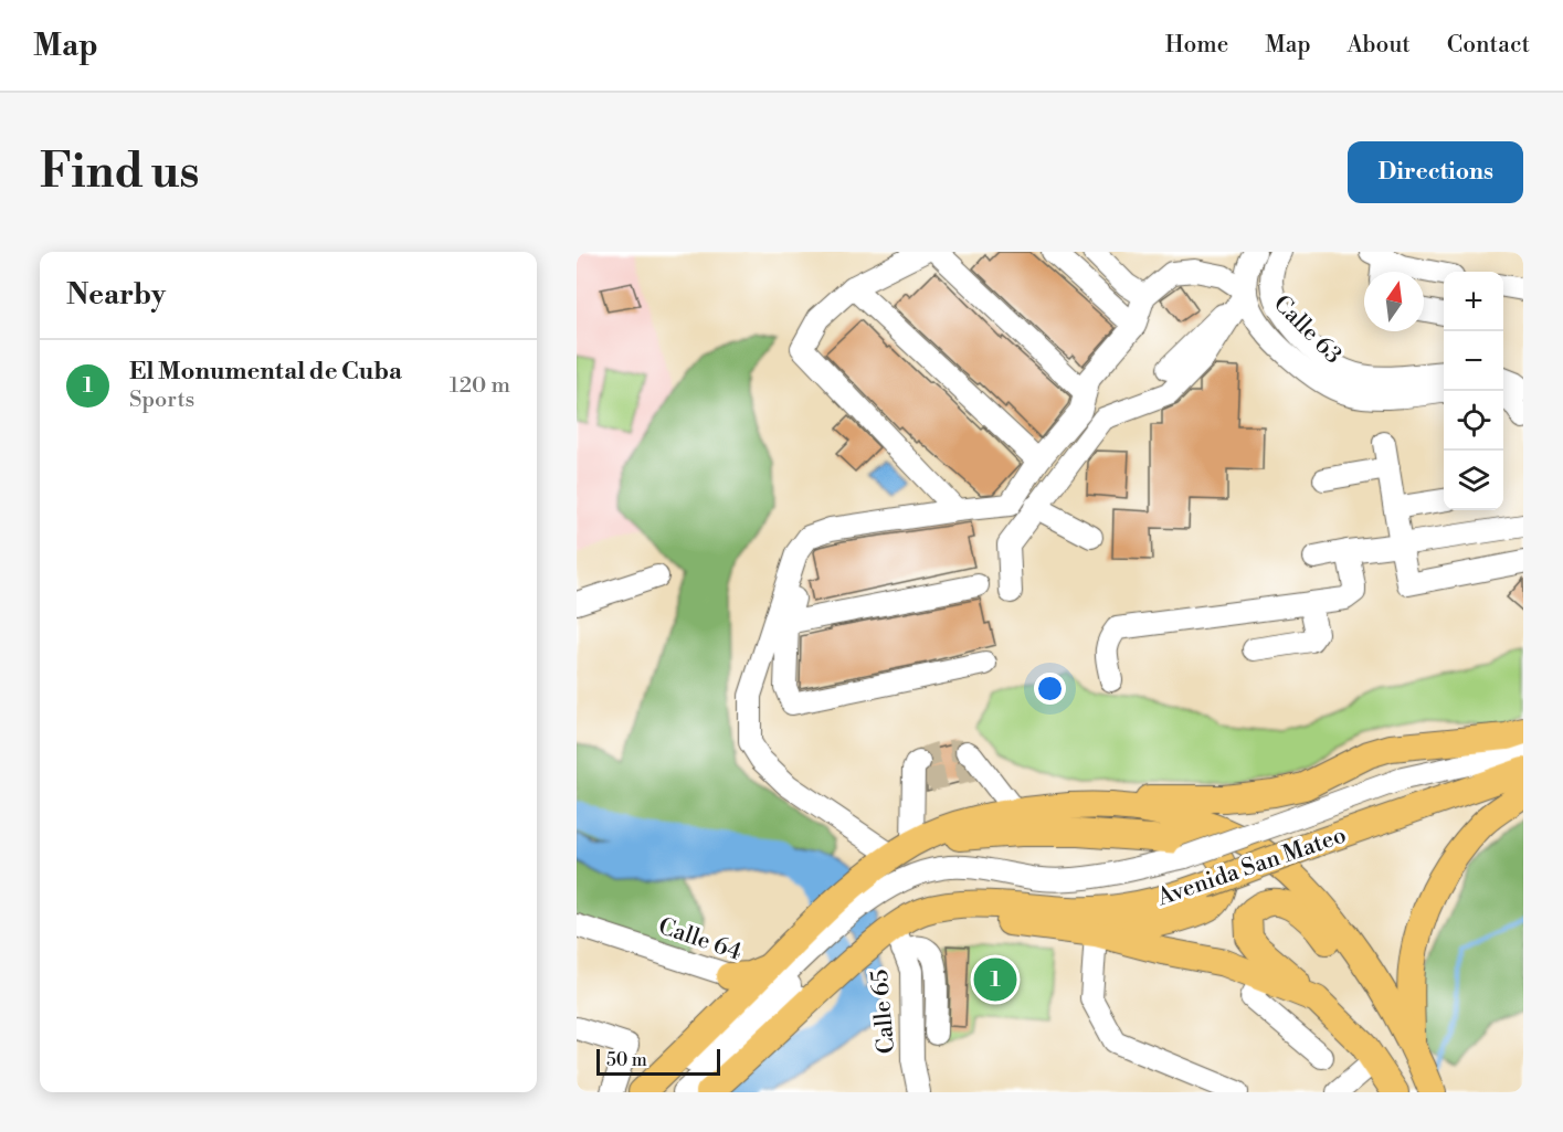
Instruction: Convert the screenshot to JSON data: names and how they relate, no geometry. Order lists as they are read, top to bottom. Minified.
{"streets":{"main road":["Avenida San Mateo"],"street":["Calle 63","Calle 64","Calle 65"]},"crossings":[["Avenida San Mateo","Calle 64"],["Avenida San Mateo","Calle 65"]],"scale_bar":"50 m","north":"top","page":{"header":"Map","nav":["Home","Map","About","Contact"],"buttons":"Directions","title":"Find us","heading":"Nearby","map_buttons":["+","−"],"list":[{"mark":"1","name":"El Monumental de Cuba","note":"Sports","value":"120 m"}],"pins":"1","scale":"50 m"}}
